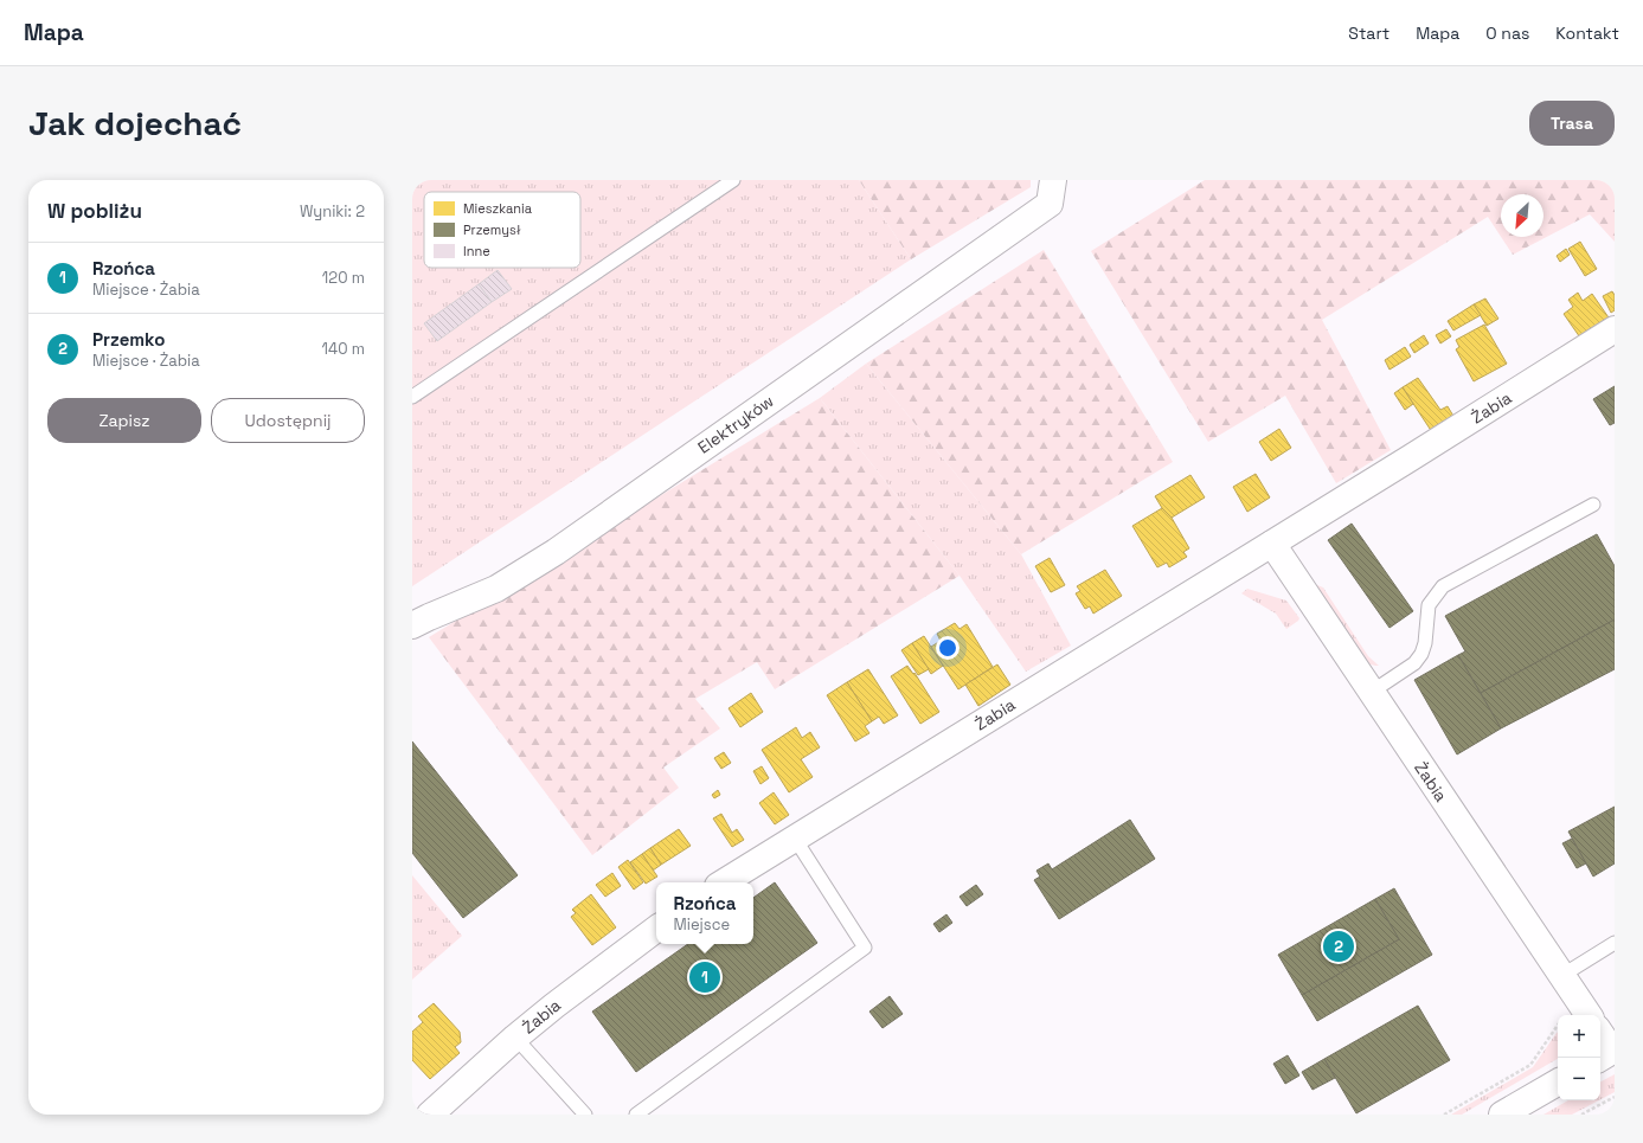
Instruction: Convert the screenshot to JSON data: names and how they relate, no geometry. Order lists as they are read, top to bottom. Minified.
{"streets":{"street":["Żabia","Elektryków"]},"legend":["Mieszkania","Przemysł","Inne"],"north":"bottom left","page":{"header":"Mapa","nav":["Start","Mapa","O nas","Kontakt"],"buttons":["Trasa",["Zapisz","Udostępnij"]],"title":"Jak dojechać","heading":["W pobliżu","Wyniki: 2"],"list":[{"mark":"1","name":"Rzońca","note":"Miejsce · Żabia","value":"120 m"},{"mark":"2","name":"Przemko","note":"Miejsce · Żabia","value":"140 m"}],"popup":["Rzońca","Miejsce"],"pins":["2","1"],"map_buttons":["+","−"]}}
